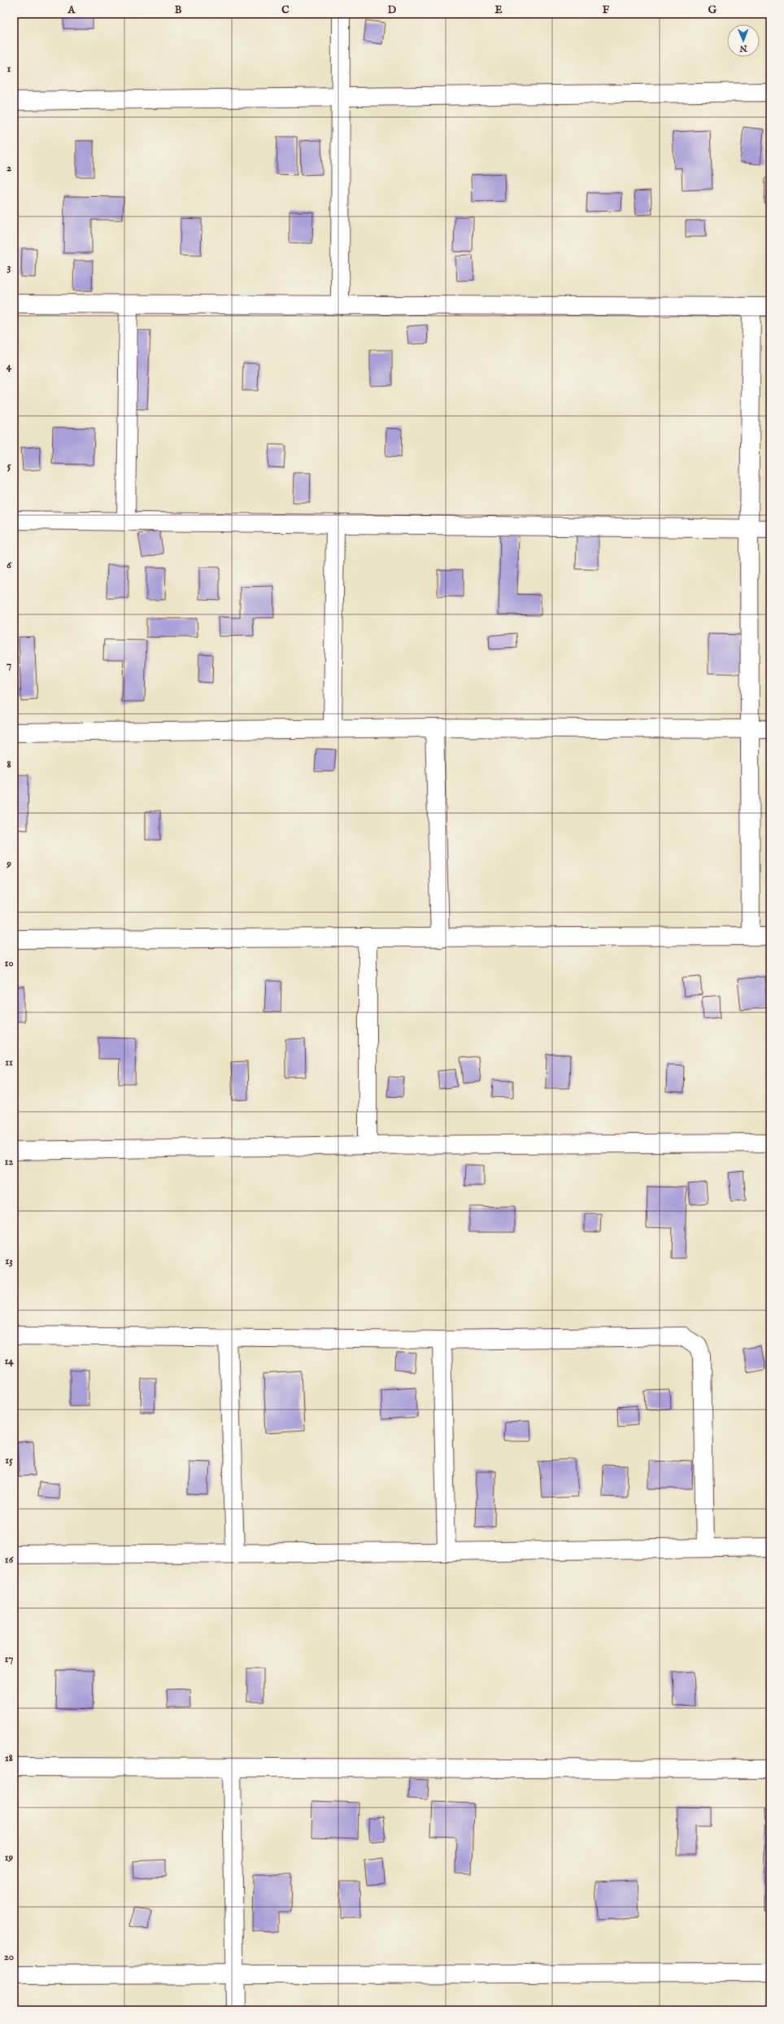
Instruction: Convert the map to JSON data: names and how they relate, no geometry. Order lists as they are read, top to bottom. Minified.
{"north":"bottom","grid":{"columns":["A","B","C","D","E","F","G"],"rows":["1","2","3","4","5","6","7","8","9","10","11","12","13","14","15","16","17","18","19","20"]}}
